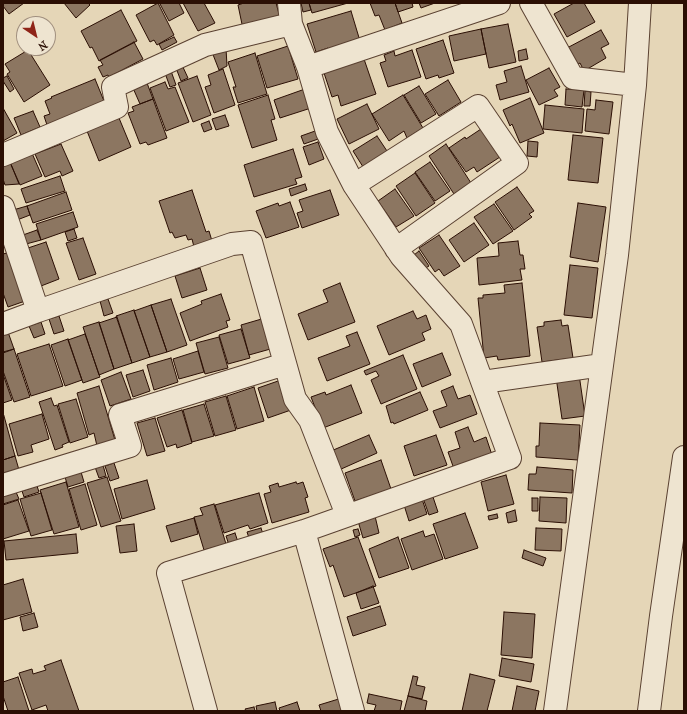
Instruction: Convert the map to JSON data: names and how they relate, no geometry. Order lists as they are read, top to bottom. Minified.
{"north":"bottom right"}
